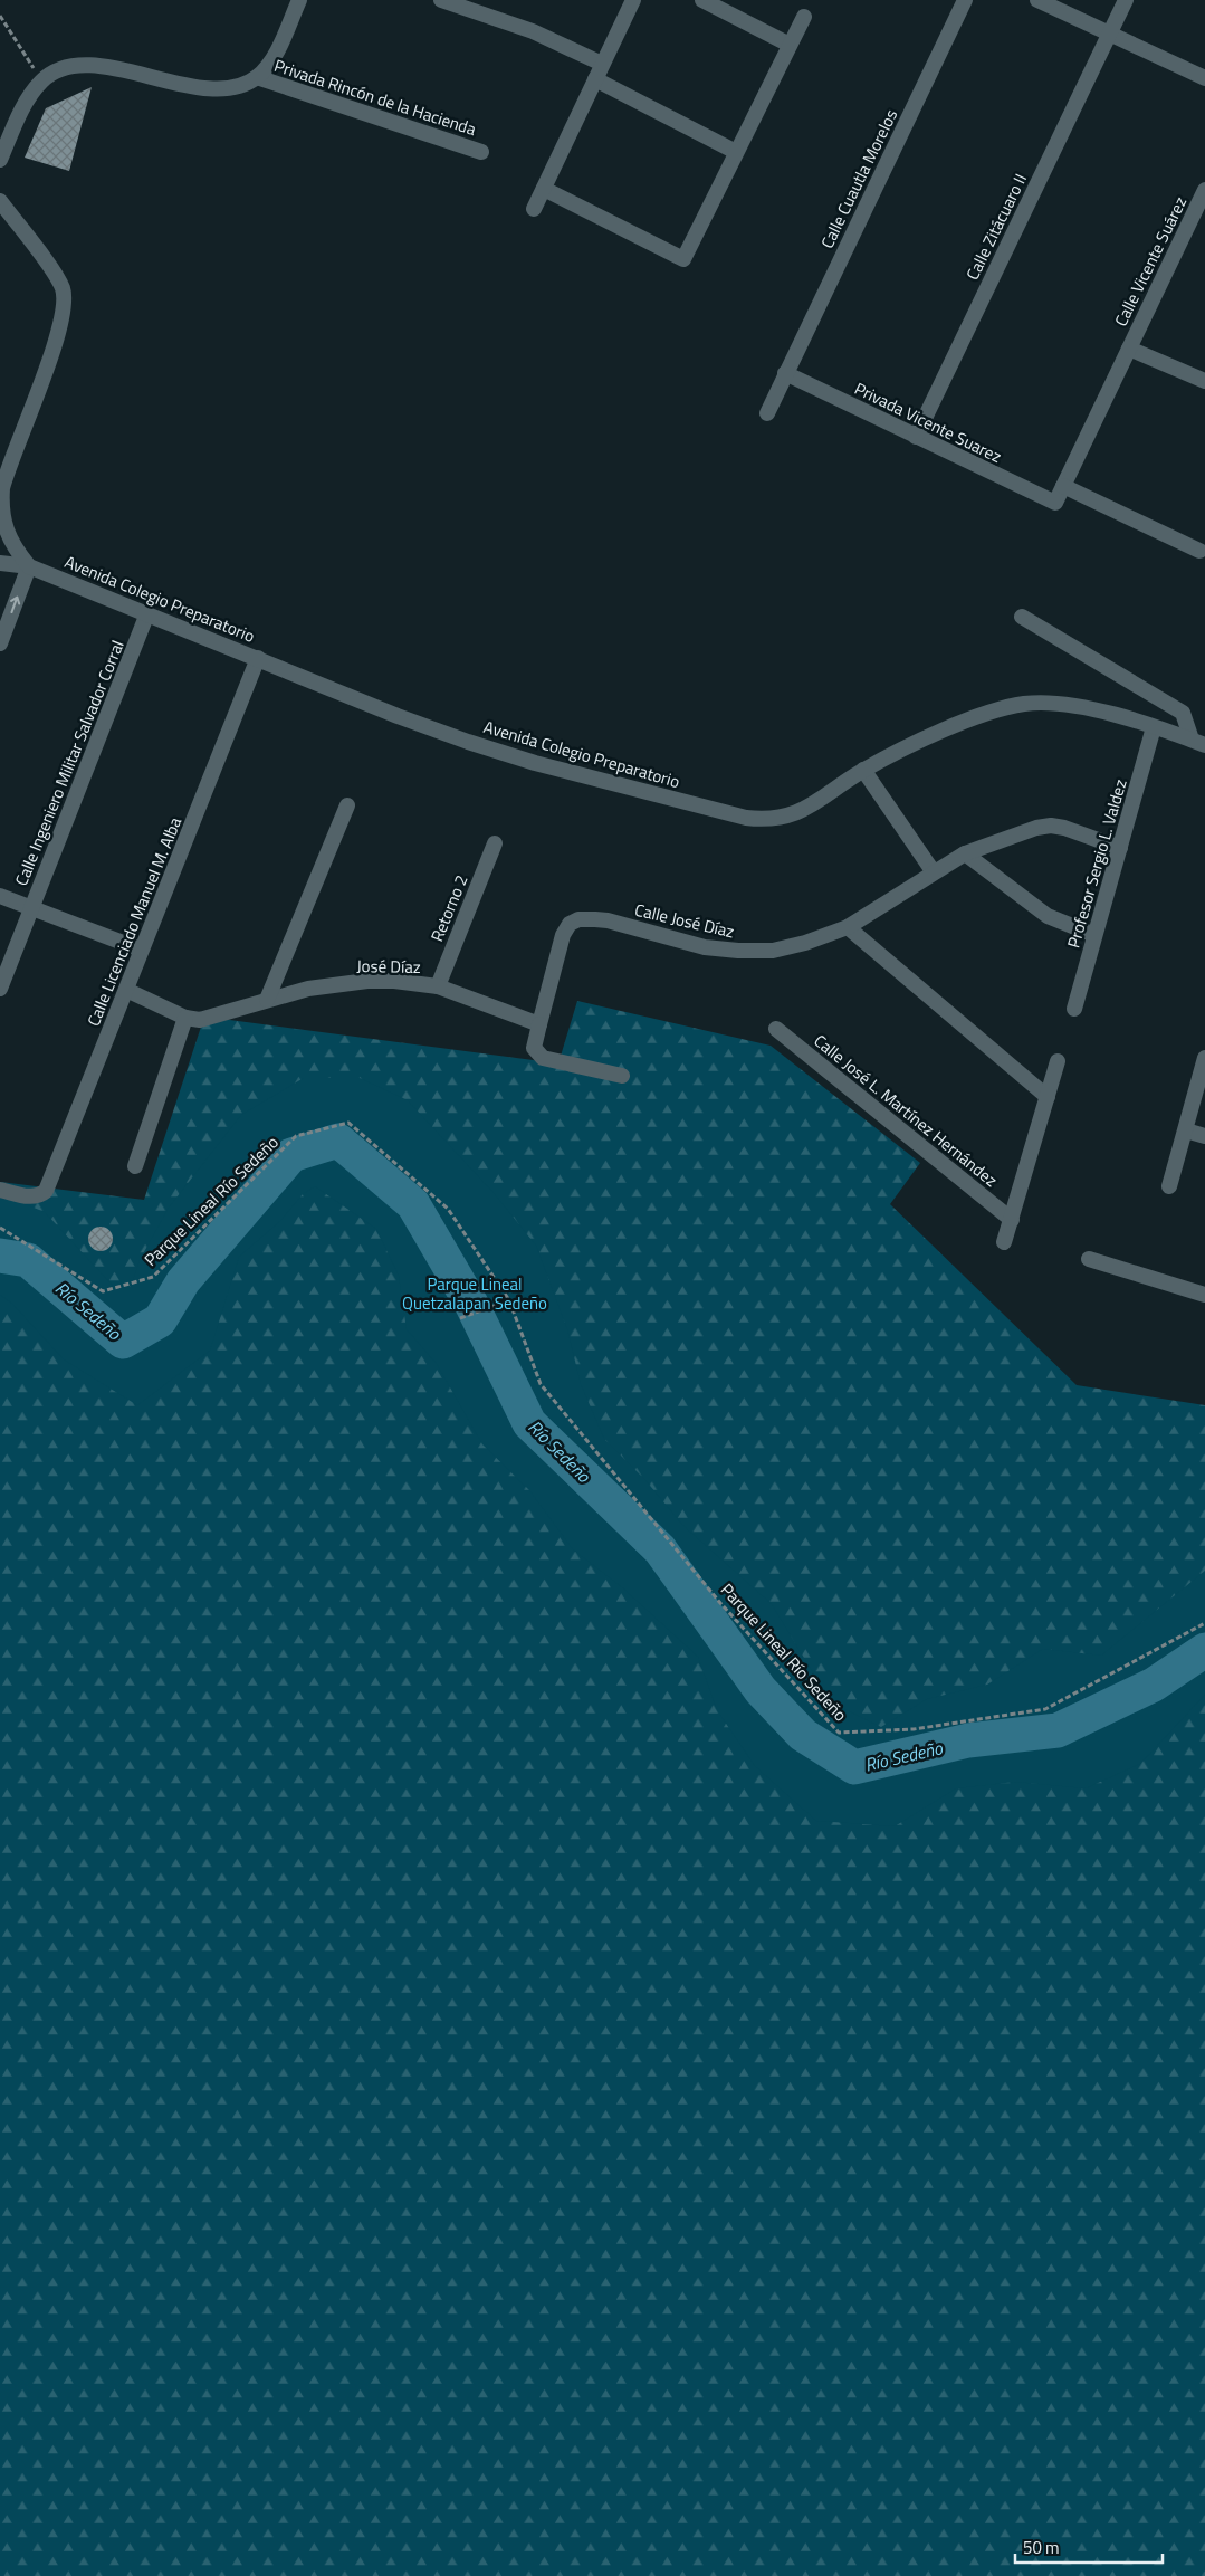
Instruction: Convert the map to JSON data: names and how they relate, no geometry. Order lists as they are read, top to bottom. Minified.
{"streets":{"street":["Privada Rincón de la Hacienda","Calle Cuautla Morelos","Calle Zitácuaro II","Calle Vicente Suárez","Privada Vicente Suarez","Avenida Colegio Preparatorio","Calle Ingeniero Militar Salvador Corral","Profesor Sergio L. Valdez","Retorno 2","Calle José Díaz","Calle Licenciado Manuel M. Alba","José Díaz","Calle José L. Martínez Hernández"],"path":["Parque Lineal Río Sedeño"]},"crossings":[["Calle Cuautla Morelos","Privada Vicente Suarez"],["Calle Zitácuaro II","Privada Vicente Suarez"],["Calle Vicente Suárez","Privada Vicente Suarez"],["Avenida Colegio Preparatorio","Calle Ingeniero Militar Salvador Corral"],["Avenida Colegio Preparatorio","Profesor Sergio L. Valdez"],["Avenida Colegio Preparatorio","Calle Licenciado Manuel M. Alba"],["Profesor Sergio L. Valdez","Calle José Díaz"],["Retorno 2","José Díaz"],["Calle José Díaz","José Díaz"],["Calle Licenciado Manuel M. Alba","José Díaz"]],"water":["Río Sedeño"],"parks":["Parque Lineal Quetzalapan Sedeño"],"scale_bar":"50 m"}
